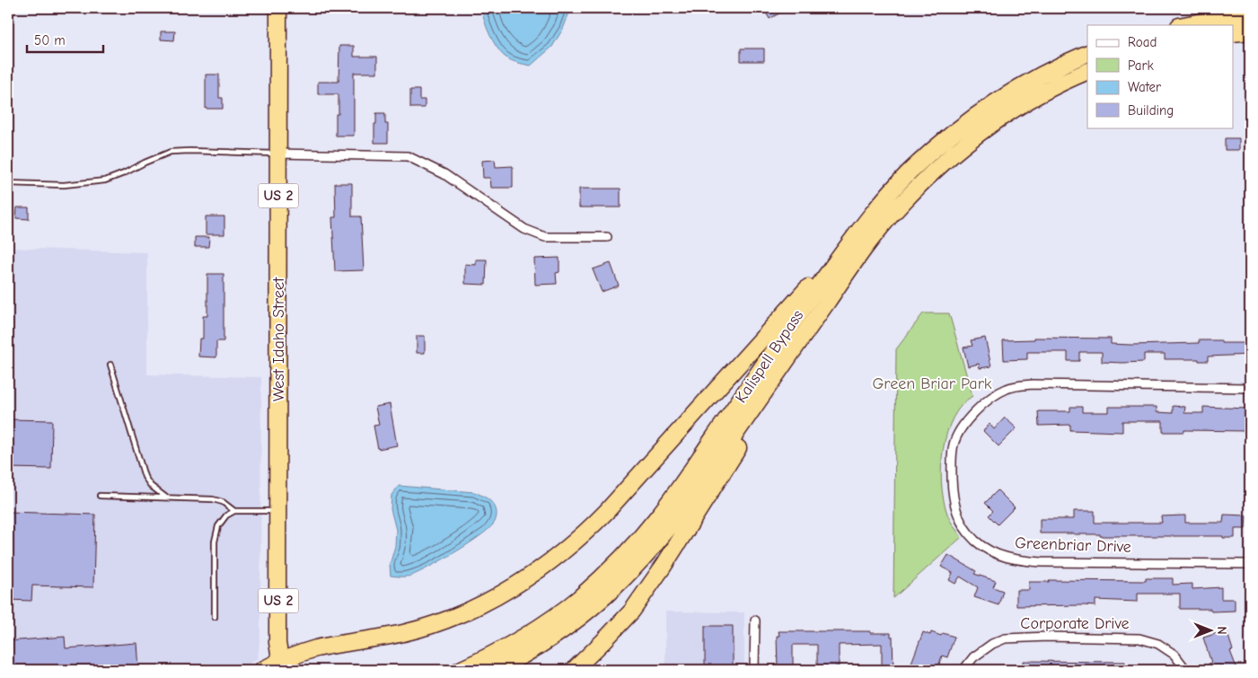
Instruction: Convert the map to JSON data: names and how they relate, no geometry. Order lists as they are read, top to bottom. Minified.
{"streets":{"highway":["US 2","West Idaho Street","Kalispell Bypass"],"street":["Greenbriar Drive","Corporate Drive"]},"parks":["Green Briar Park"],"legend":["Road","Park","Water","Building"],"scale_bar":"50 m","north":"right"}
